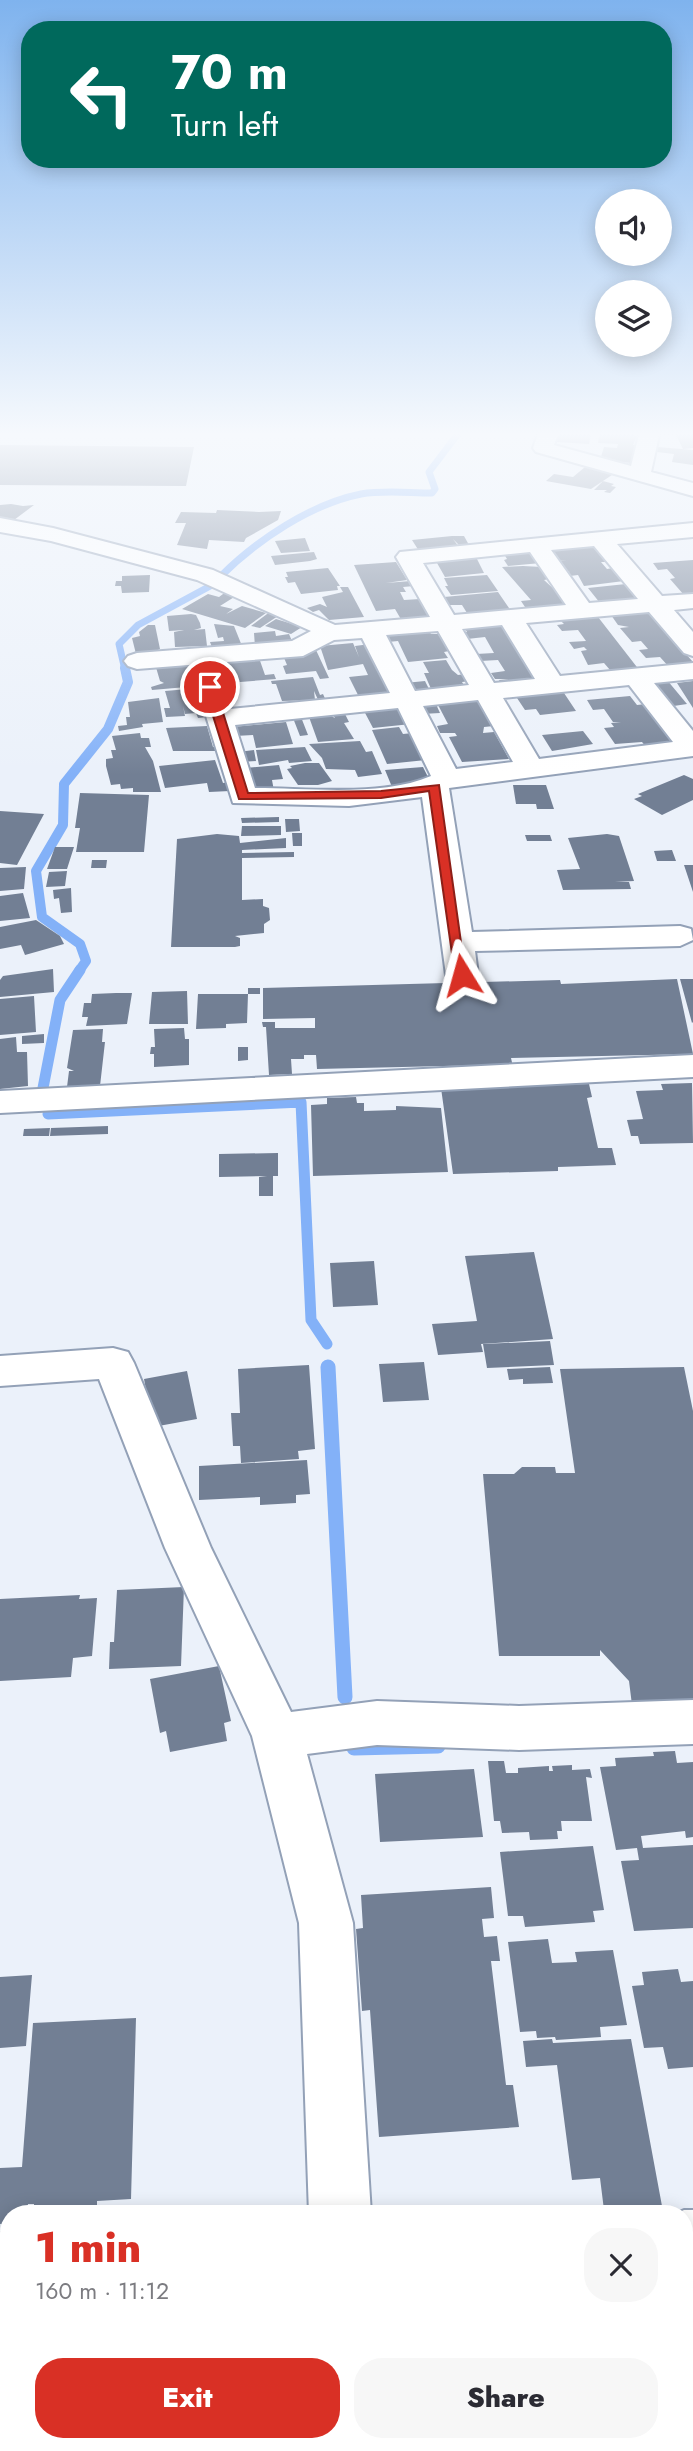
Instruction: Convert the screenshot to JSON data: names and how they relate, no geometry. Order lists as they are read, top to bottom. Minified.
{"page":{"turn":["70 m","Turn left"],"heading":["1 min","160 m · 11:12"],"buttons":["Exit","Share"]}}
